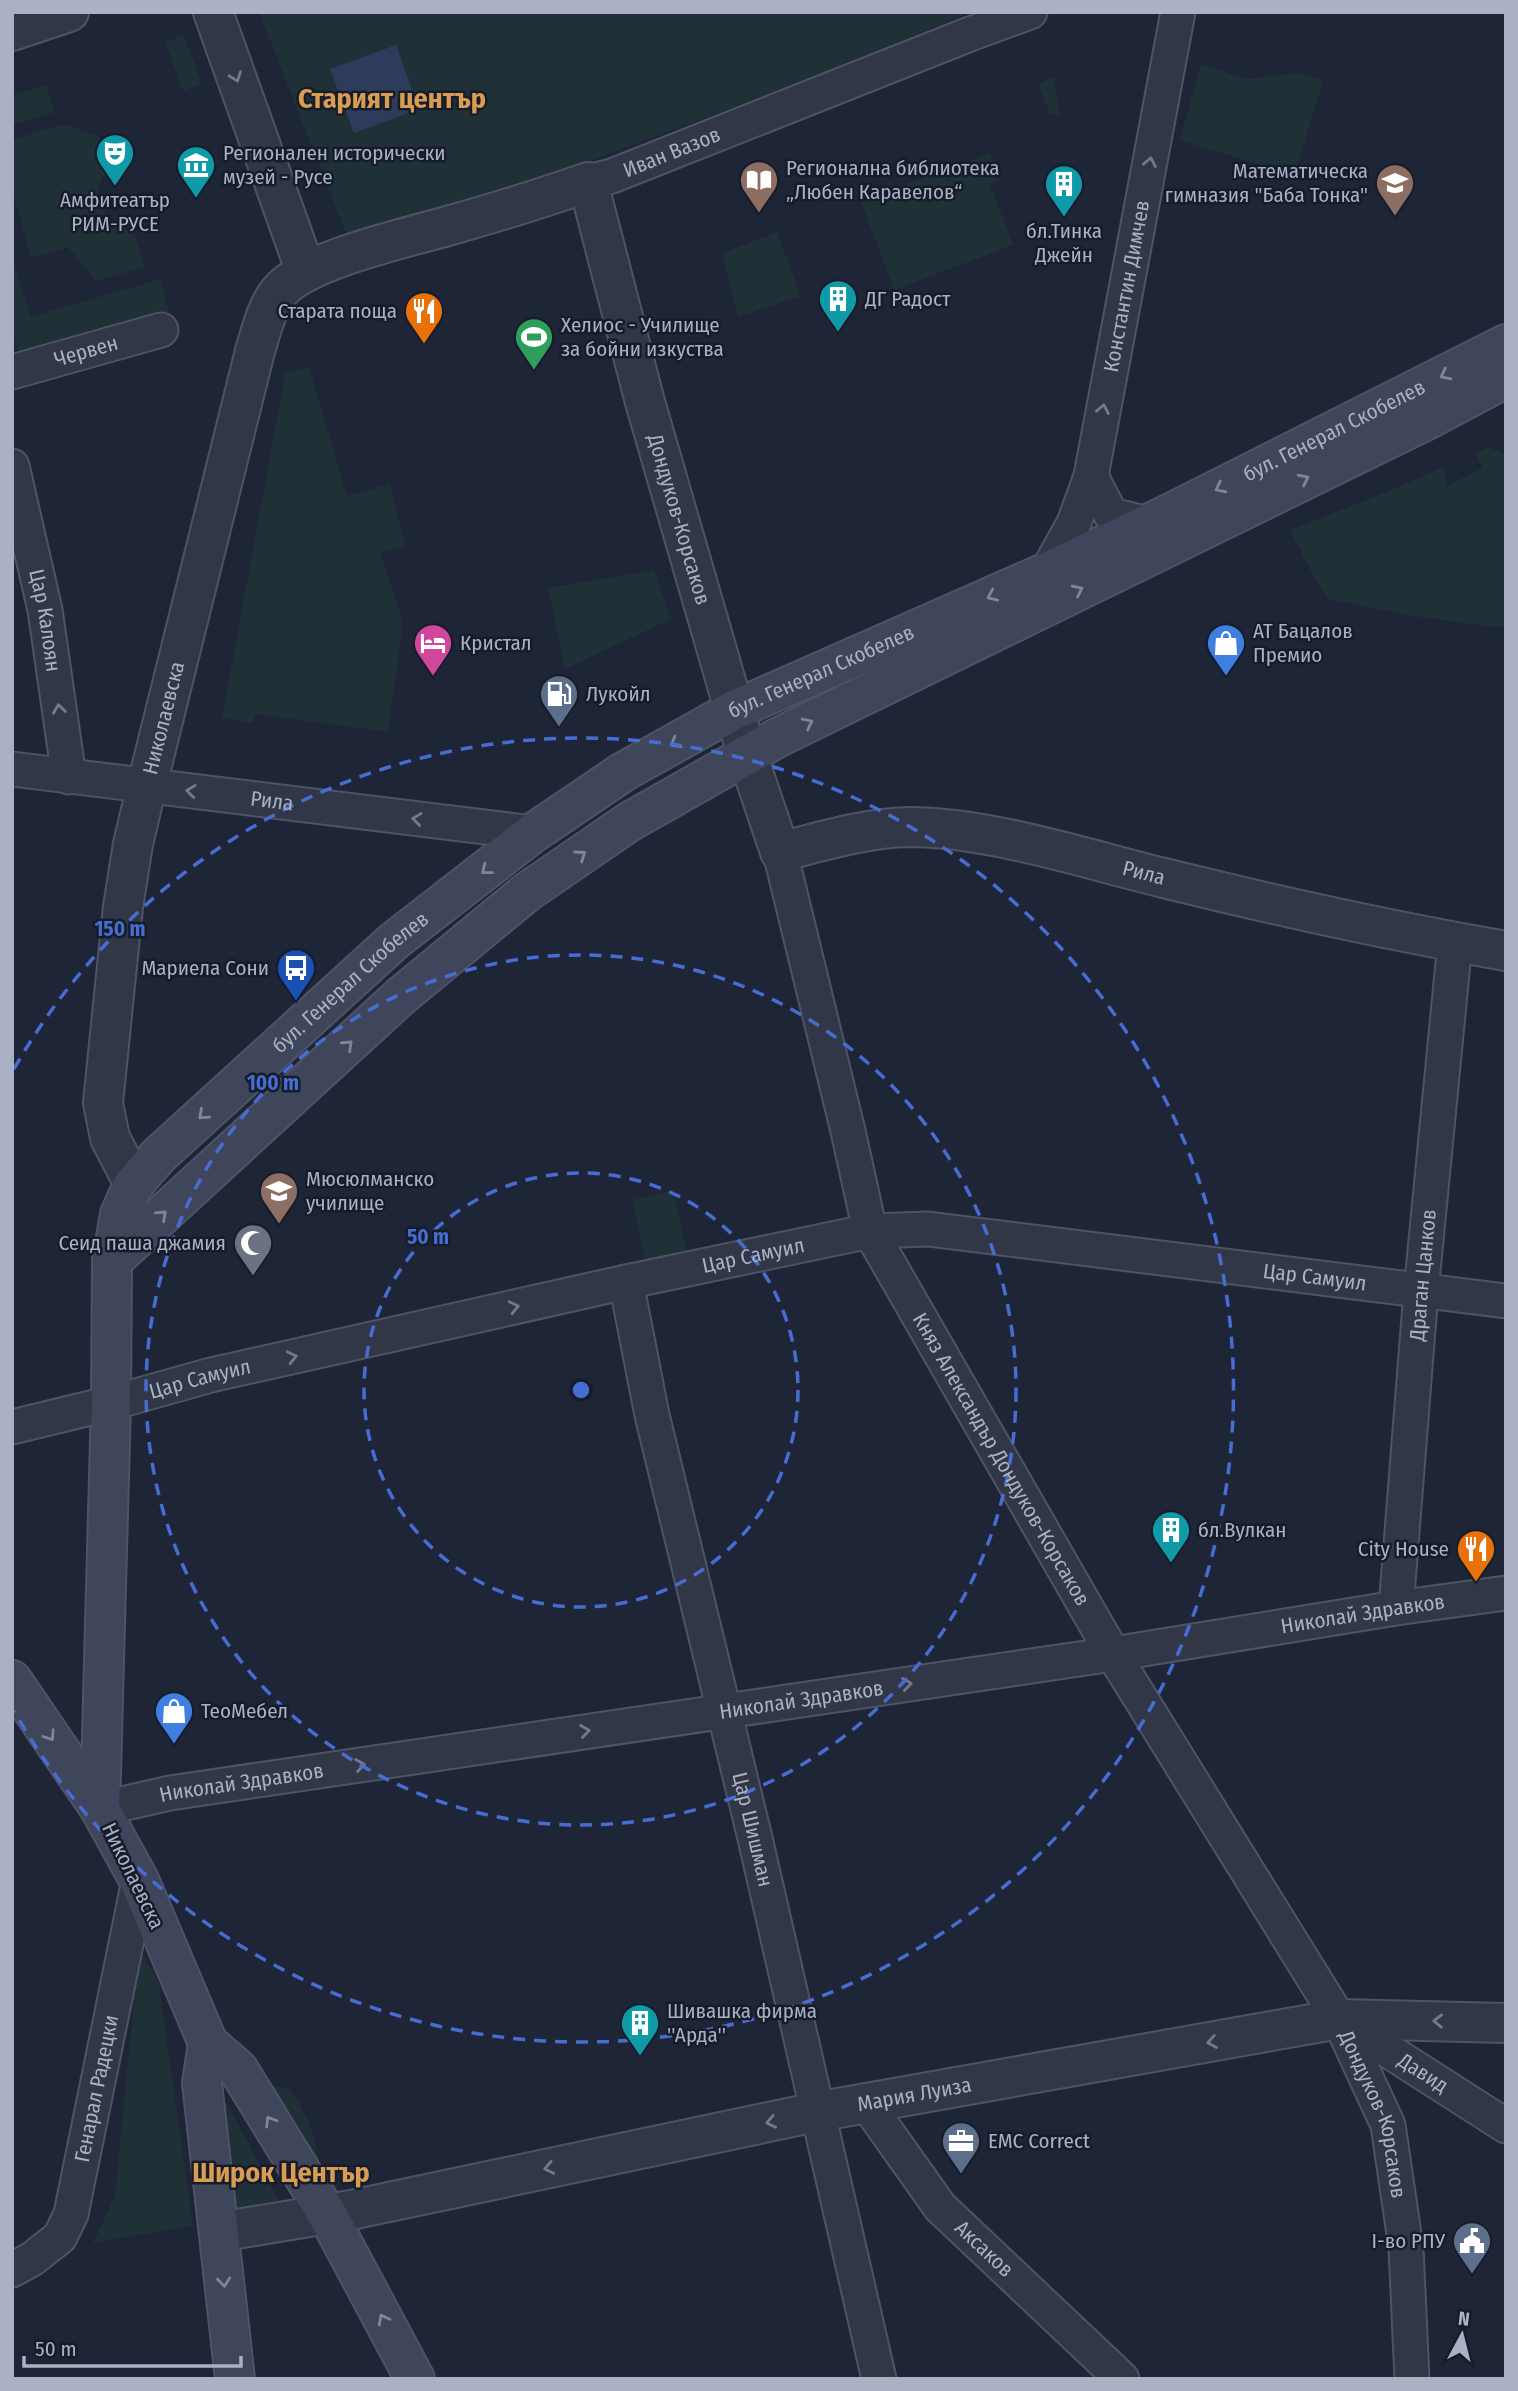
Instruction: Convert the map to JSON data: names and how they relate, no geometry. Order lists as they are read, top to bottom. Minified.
{"streets":{"main road":["бул. Генерал Скобелев","Николаевска"],"street":["Иван Вазов","Константин Димчев","Червен","Дондуков-Корсаков","Цар Калоян","Рила","Цар Самуил","Драган Цанков","Княз Александър Дондуков-Корсаков","Николай Здравков","Цар Шишман","Давид","Генарал Радецки","Мария Луиза","Аксаков"]},"crossings":[["Иван Вазов","Дондуков-Корсаков"],["Иван Вазов","Николаевска"],["Константин Димчев","бул. Генерал Скобелев"],["бул. Генерал Скобелев","Дондуков-Корсаков"],["бул. Генерал Скобелев","Николаевска"],["бул. Генерал Скобелев","Рила"],["Дондуков-Корсаков","Рила"],["Дондуков-Корсаков","Княз Александър Дондуков-Корсаков"],["Дондуков-Корсаков","Давид"],["Дондуков-Корсаков","Мария Луиза"],["Цар Калоян","Рила"],["Николаевска","Рила"],["Николаевска","Цар Самуил"],["Николаевска","Николай Здравков"],["Николаевска","Генарал Радецки"],["Николаевска","Мария Луиза"],["Рила","Драган Цанков"],["Рила","Княз Александър Дондуков-Корсаков"],["Цар Самуил","Драган Цанков"],["Цар Самуил","Княз Александър Дондуков-Корсаков"],["Цар Самуил","Цар Шишман"],["Драган Цанков","Николай Здравков"],["Княз Александър Дондуков-Корсаков","Николай Здравков"],["Княз Александър Дондуков-Корсаков","Давид"],["Княз Александър Дондуков-Корсаков","Мария Луиза"],["Николай Здравков","Цар Шишман"],["Цар Шишман","Мария Луиза"],["Давид","Мария Луиза"],["Мария Луиза","Аксаков"]],"one_way":["Константин Димчев","Цар Калоян","Николай Здравков","Мария Луиза"],"districts":["Старият център","Широк Център"],"places":{"theatre":["Амфитеатър РИМ-РУСЕ"],"museum":["Регионален исторически музей - Русе"],"library":["Регионална библиотека „Любен Каравелов“"],"school or university":["Математическа гимназия \"Баба Тонка\"","Мюсюлманско училище"],"building":["бл.Тинка Джейн","ДГ Радост","бл.Вулкан","Шивашка фирма ''Арда''"],"restaurant":["Старата поща","City House"],"sports":["Хелиос - Училище за бойни изкуства"],"hotel":["Кристал"],"shop":["АТ Бацалов Премио","ТеоМебел"],"fuel station":["Лукойл"],"bus stop":["Мариела Сони"],"mosque":["Сеид паша джамия"],"office":["EMC Correct"],"public building":["I-во РПУ"]},"scale_bar":"50 m","north":"top","rings":["150 m","100 m","50 m"]}
